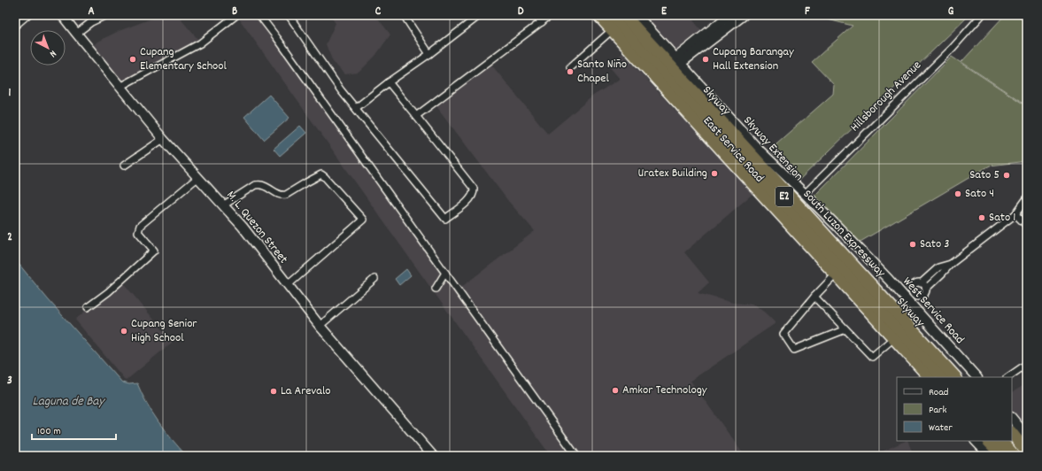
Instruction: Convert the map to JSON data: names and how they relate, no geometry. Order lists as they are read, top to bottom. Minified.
{"streets":{"highway":["Skyway","Skyway Extension","E2","South Luzon Expressway"],"main road":["East Service Road","M. L. Quezon Street","West Service Road"],"street":["Hillsborough Avenue"]},"crossings":[["Hillsborough Avenue","West Service Road"],["Skyway Extension","West Service Road"]],"water":["Laguna de Bay"],"places":["Cupang Elementary School","Cupang Barangay Hall Extension","Santo Niño Chapel","Uratex Building","Sato 5","Sato 4","Sato 1","Sato 3","Cupang Senior High School","Amkor Technology","La Arevalo"],"legend":["Road","Park","Water"],"scale_bar":"100 m","north":"bottom right","grid":{"columns":["A","B","C","D","E","F","G"],"rows":["1","2","3"]}}
